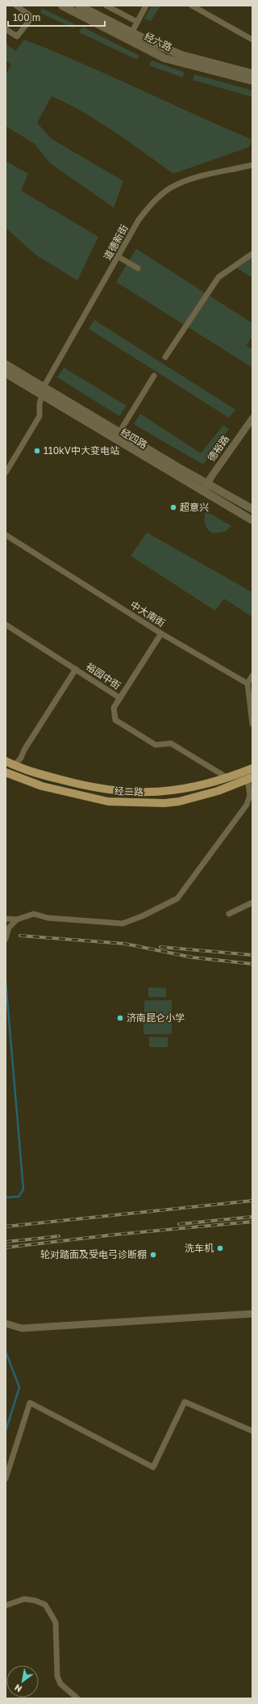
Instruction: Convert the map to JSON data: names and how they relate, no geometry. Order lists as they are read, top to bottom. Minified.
{"streets":{"main road":["经六路","经四路","经二路"],"street":["道德新街","德裕路","中大南街","裕园中街"]},"crossings":[["道德新街","经四路"],["经四路","德裕路"],["中大南街","裕园中街"],["裕园中街","经二路"]],"places":["110kV中大变电站","超意兴","济南昆仑小学","洗车机","轮对踏面及受电弓诊断棚"],"scale_bar":"100 m","north":"bottom left"}
